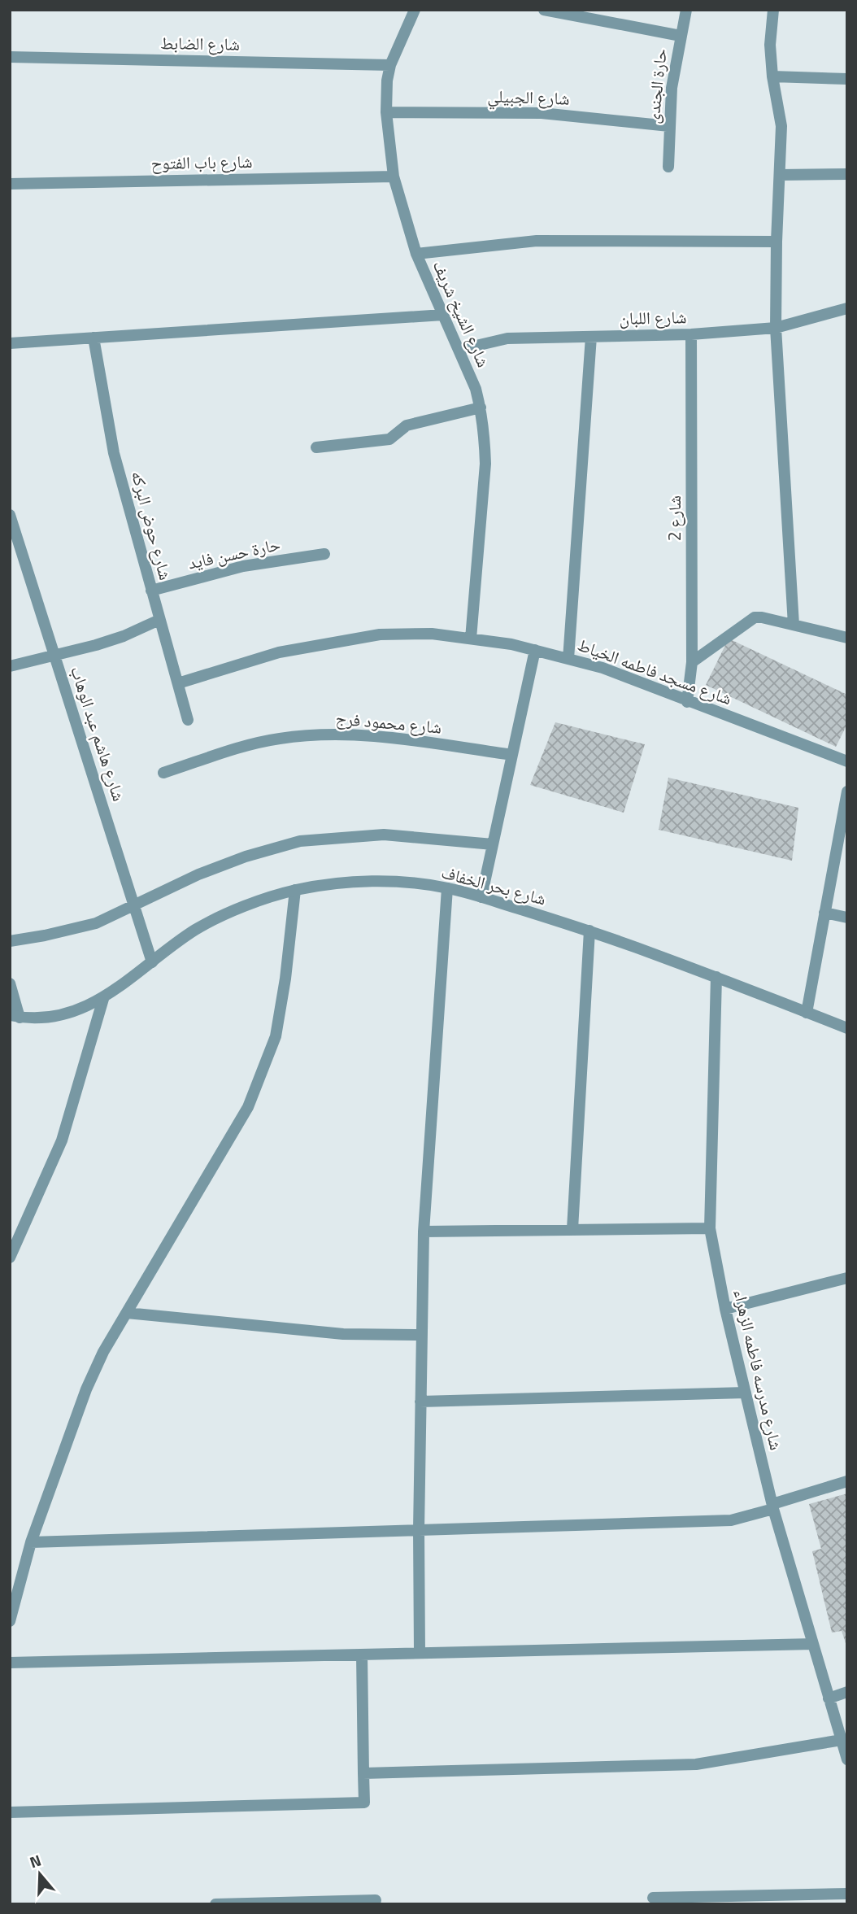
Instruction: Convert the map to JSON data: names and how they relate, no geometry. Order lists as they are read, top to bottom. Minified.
{"streets":{"street":["شارع الضابط","حارة الجندى","شارع الجبيلي","شارع باب الفتوح","شارع الشيخ شريف","شارع اللبان","شارع 2","شارع حوض البركه","حارة حسن فايد","شارع مسجد فاطمه الخياط","شارع محمود فرج","شارع هاشم عبد الوهاب","شارع بحر الخفاف","شارع مدرسه فاطمه الزهراء"]},"crossings":[["شارع الضابط","شارع الشيخ شريف"],["حارة الجندى","شارع الجبيلي"],["شارع الجبيلي","شارع الشيخ شريف"],["شارع باب الفتوح","شارع الشيخ شريف"],["شارع الشيخ شريف","شارع اللبان"],["شارع الشيخ شريف","شارع مسجد فاطمه الخياط"],["شارع اللبان","شارع 2"],["شارع 2","شارع مسجد فاطمه الخياط"],["شارع حوض البركه","حارة حسن فايد"],["شارع حوض البركه","شارع مسجد فاطمه الخياط"],["شارع هاشم عبد الوهاب","شارع بحر الخفاف"],["شارع بحر الخفاف","شارع مدرسه فاطمه الزهراء"]],"north":"top"}
